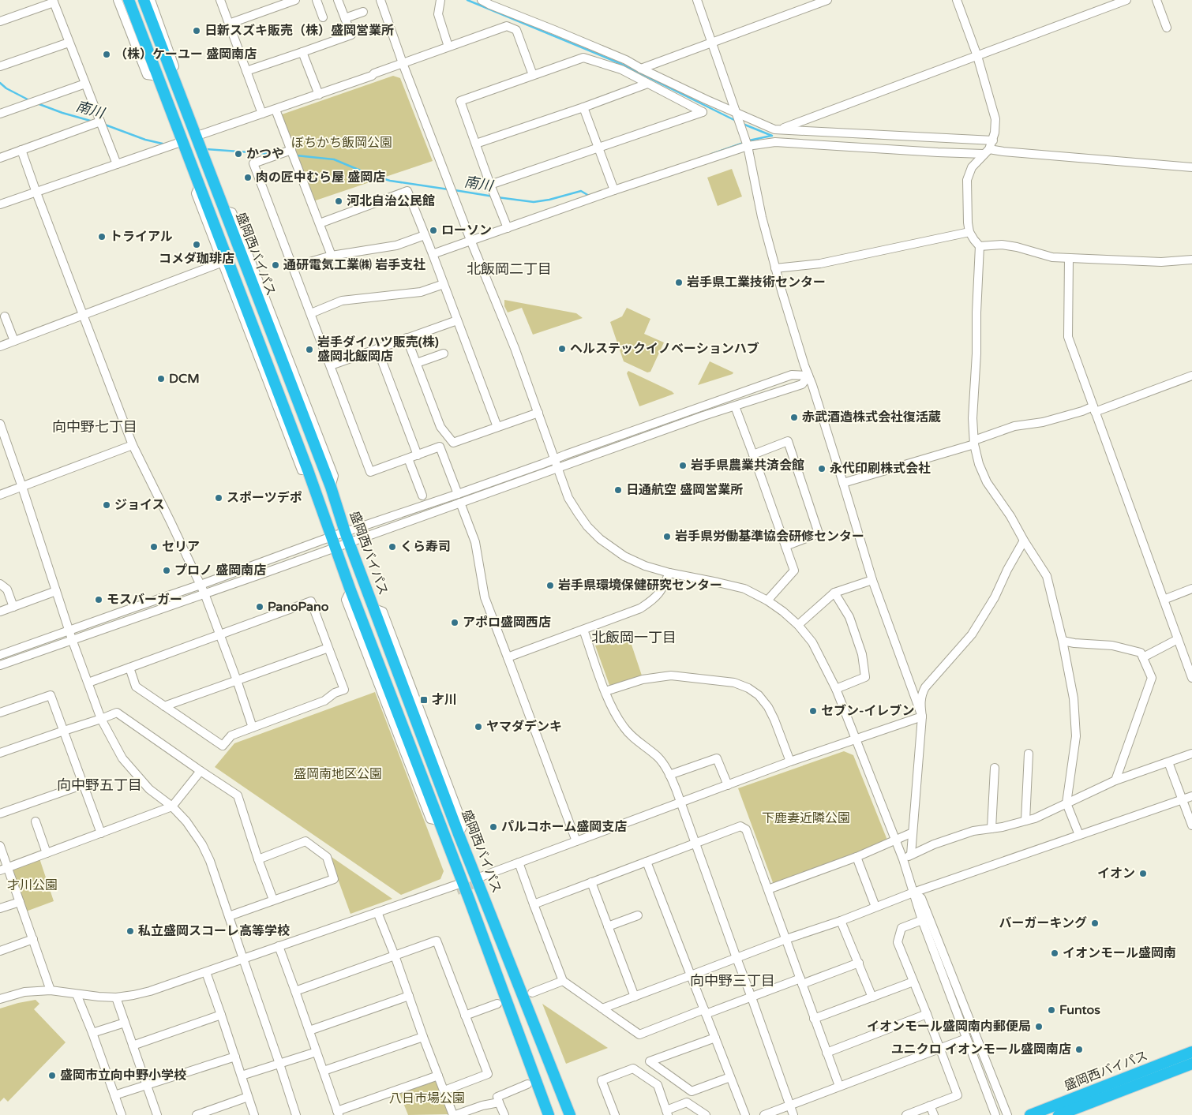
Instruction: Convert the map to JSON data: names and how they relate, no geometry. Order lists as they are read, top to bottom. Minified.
{"streets":{"highway":["盛岡西バイパス"]},"districts":["北飯岡二丁目","向中野七丁目","北飯岡一丁目","向中野五丁目","向中野三丁目"],"water":["南川"],"parks":["ぼちかち飯岡公園","盛岡南地区公園","下鹿妻近隣公園","才川公園","八日市場公園"],"places":{"other":["日新スズキ販売（株）盛岡営業所","（株）ケーユー 盛岡南店","かつや","肉の匠中むら屋 盛岡店","河北自治公民館","ローソン","トライアル","コメダ珈琲店","通研電気工業㈱ 岩手支社","岩手県工業技術センター","ヘルステックイノベーションハブ","岩手ダイハツ販売(株) 盛岡北飯岡店","DCM","赤武酒造株式会社復活蔵","岩手県農業共済会館","永代印刷株式会社","日通航空 盛岡営業所","スポーツデポ","ジョイス","岩手県労働基準協会研修センター","セリア","くら寿司","プロノ 盛岡南店","岩手県環境保健研究センター","モスバーガー","PanoPano","アポロ盛岡西店","セブン-イレブン","ヤマダデンキ","パルコホーム盛岡支店","イオン","バーガーキング","私立盛岡スコーレ高等学校","イオンモール盛岡南","Funtos","イオンモール盛岡南内郵便局","ユニクロ イオンモール盛岡南店","盛岡市立向中野小学校"],"transit":["才川"]}}
